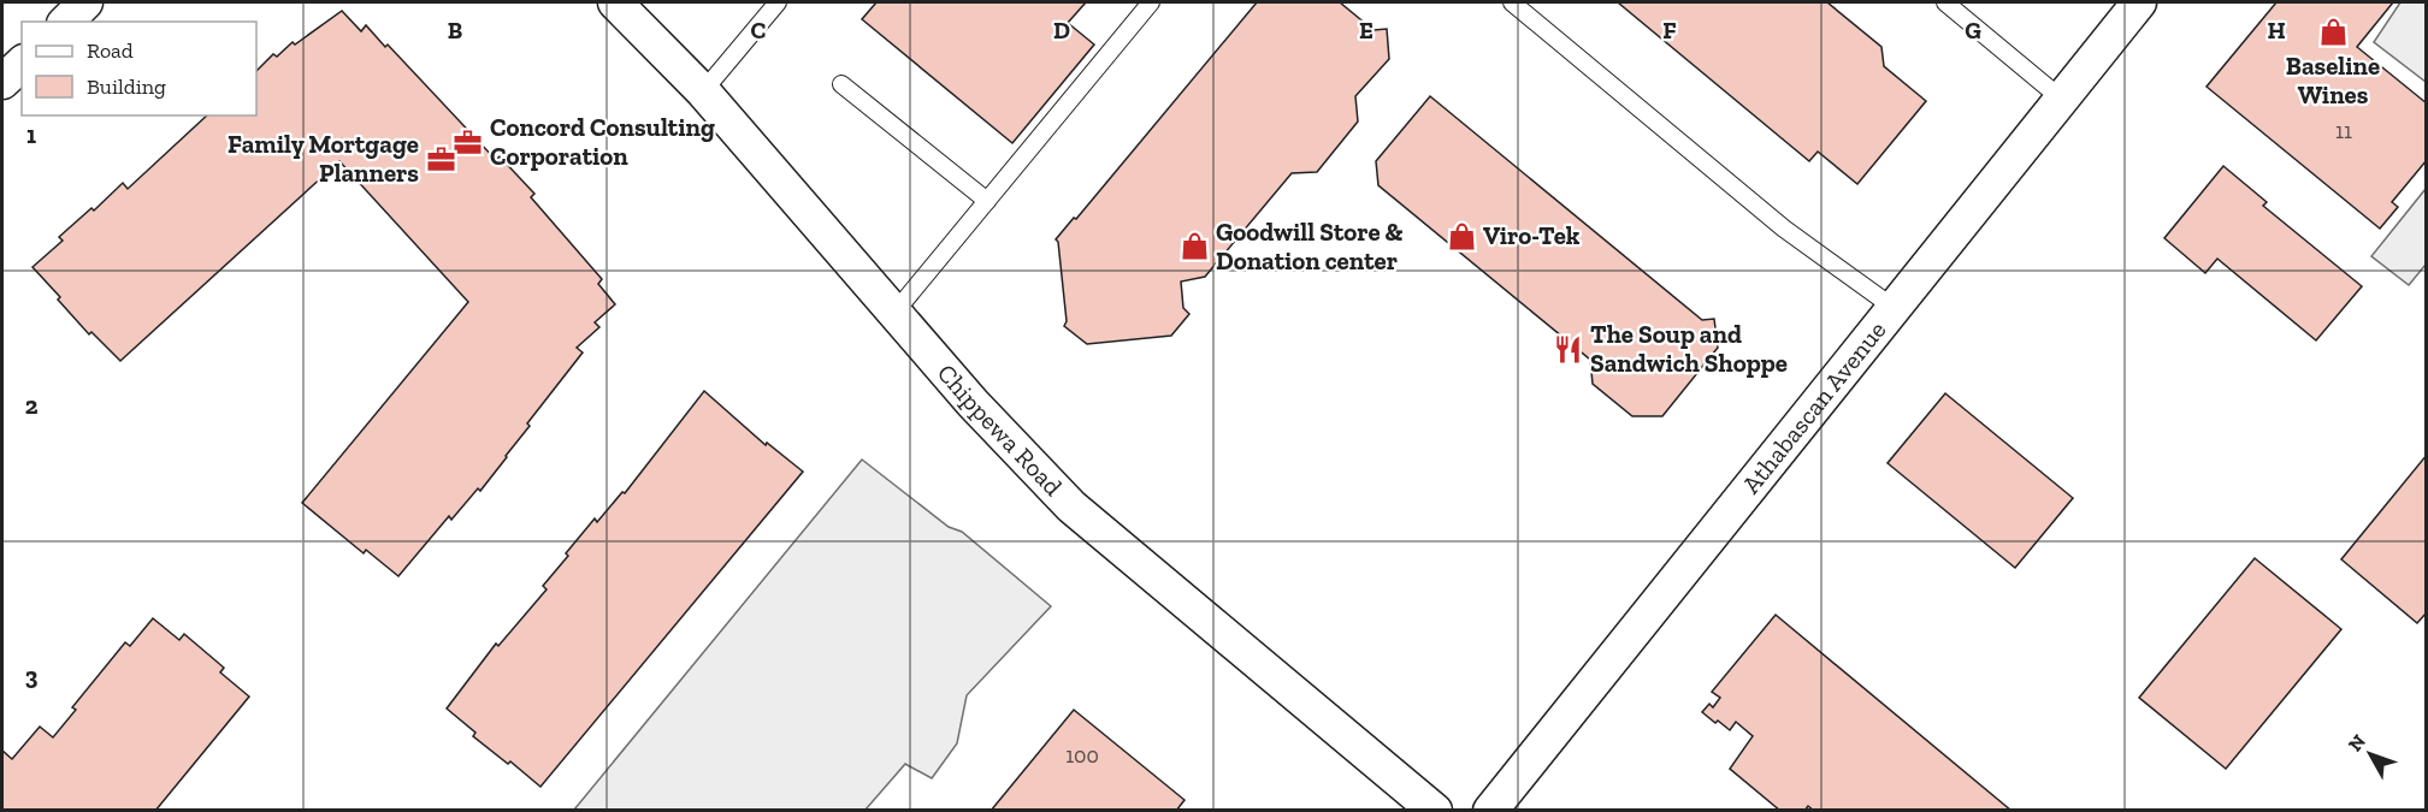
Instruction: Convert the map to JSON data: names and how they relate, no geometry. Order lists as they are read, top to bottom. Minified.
{"streets":{"street":["Athabascan Avenue","Chippewa Road"]},"places":{"shop":["Baseline Wines","Viro-Tek","Goodwill Store & Donation center"],"office":["Concord Consulting Corporation","Family Mortgage Planners"],"restaurant":["The Soup and Sandwich Shoppe"]},"house_numbers":["11","100"],"legend":["Road","Building"],"north":"top left","grid":{"columns":["B","C","D","E","F","G","H"],"rows":["1","2","3"]}}
